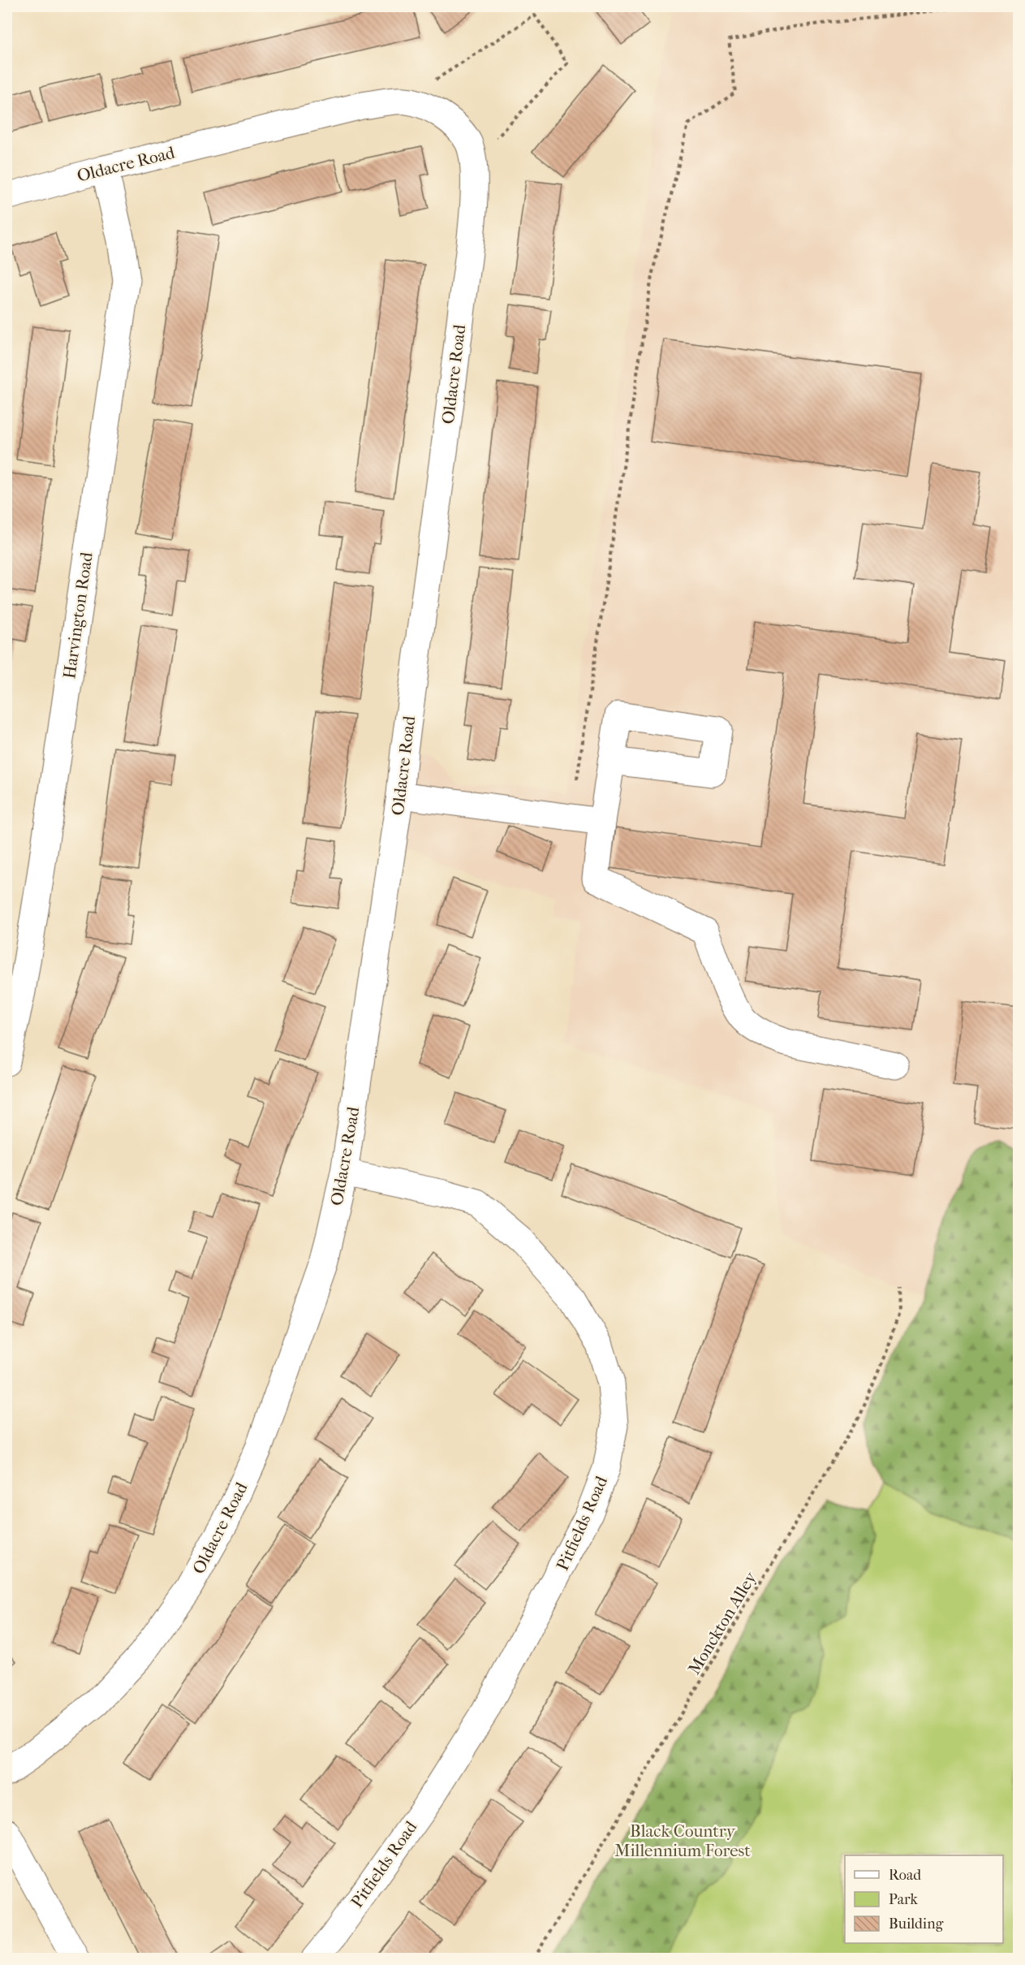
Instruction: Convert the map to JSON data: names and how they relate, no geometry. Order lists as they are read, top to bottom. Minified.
{"streets":{"street":["Oldacre Road","Harvington Road","Pitfields Road"],"path":["Monckton Alley"]},"crossings":[["Oldacre Road","Harvington Road"],["Oldacre Road","Pitfields Road"]],"parks":["Black Country Millennium Forest"],"legend":["Road","Park","Building"]}
